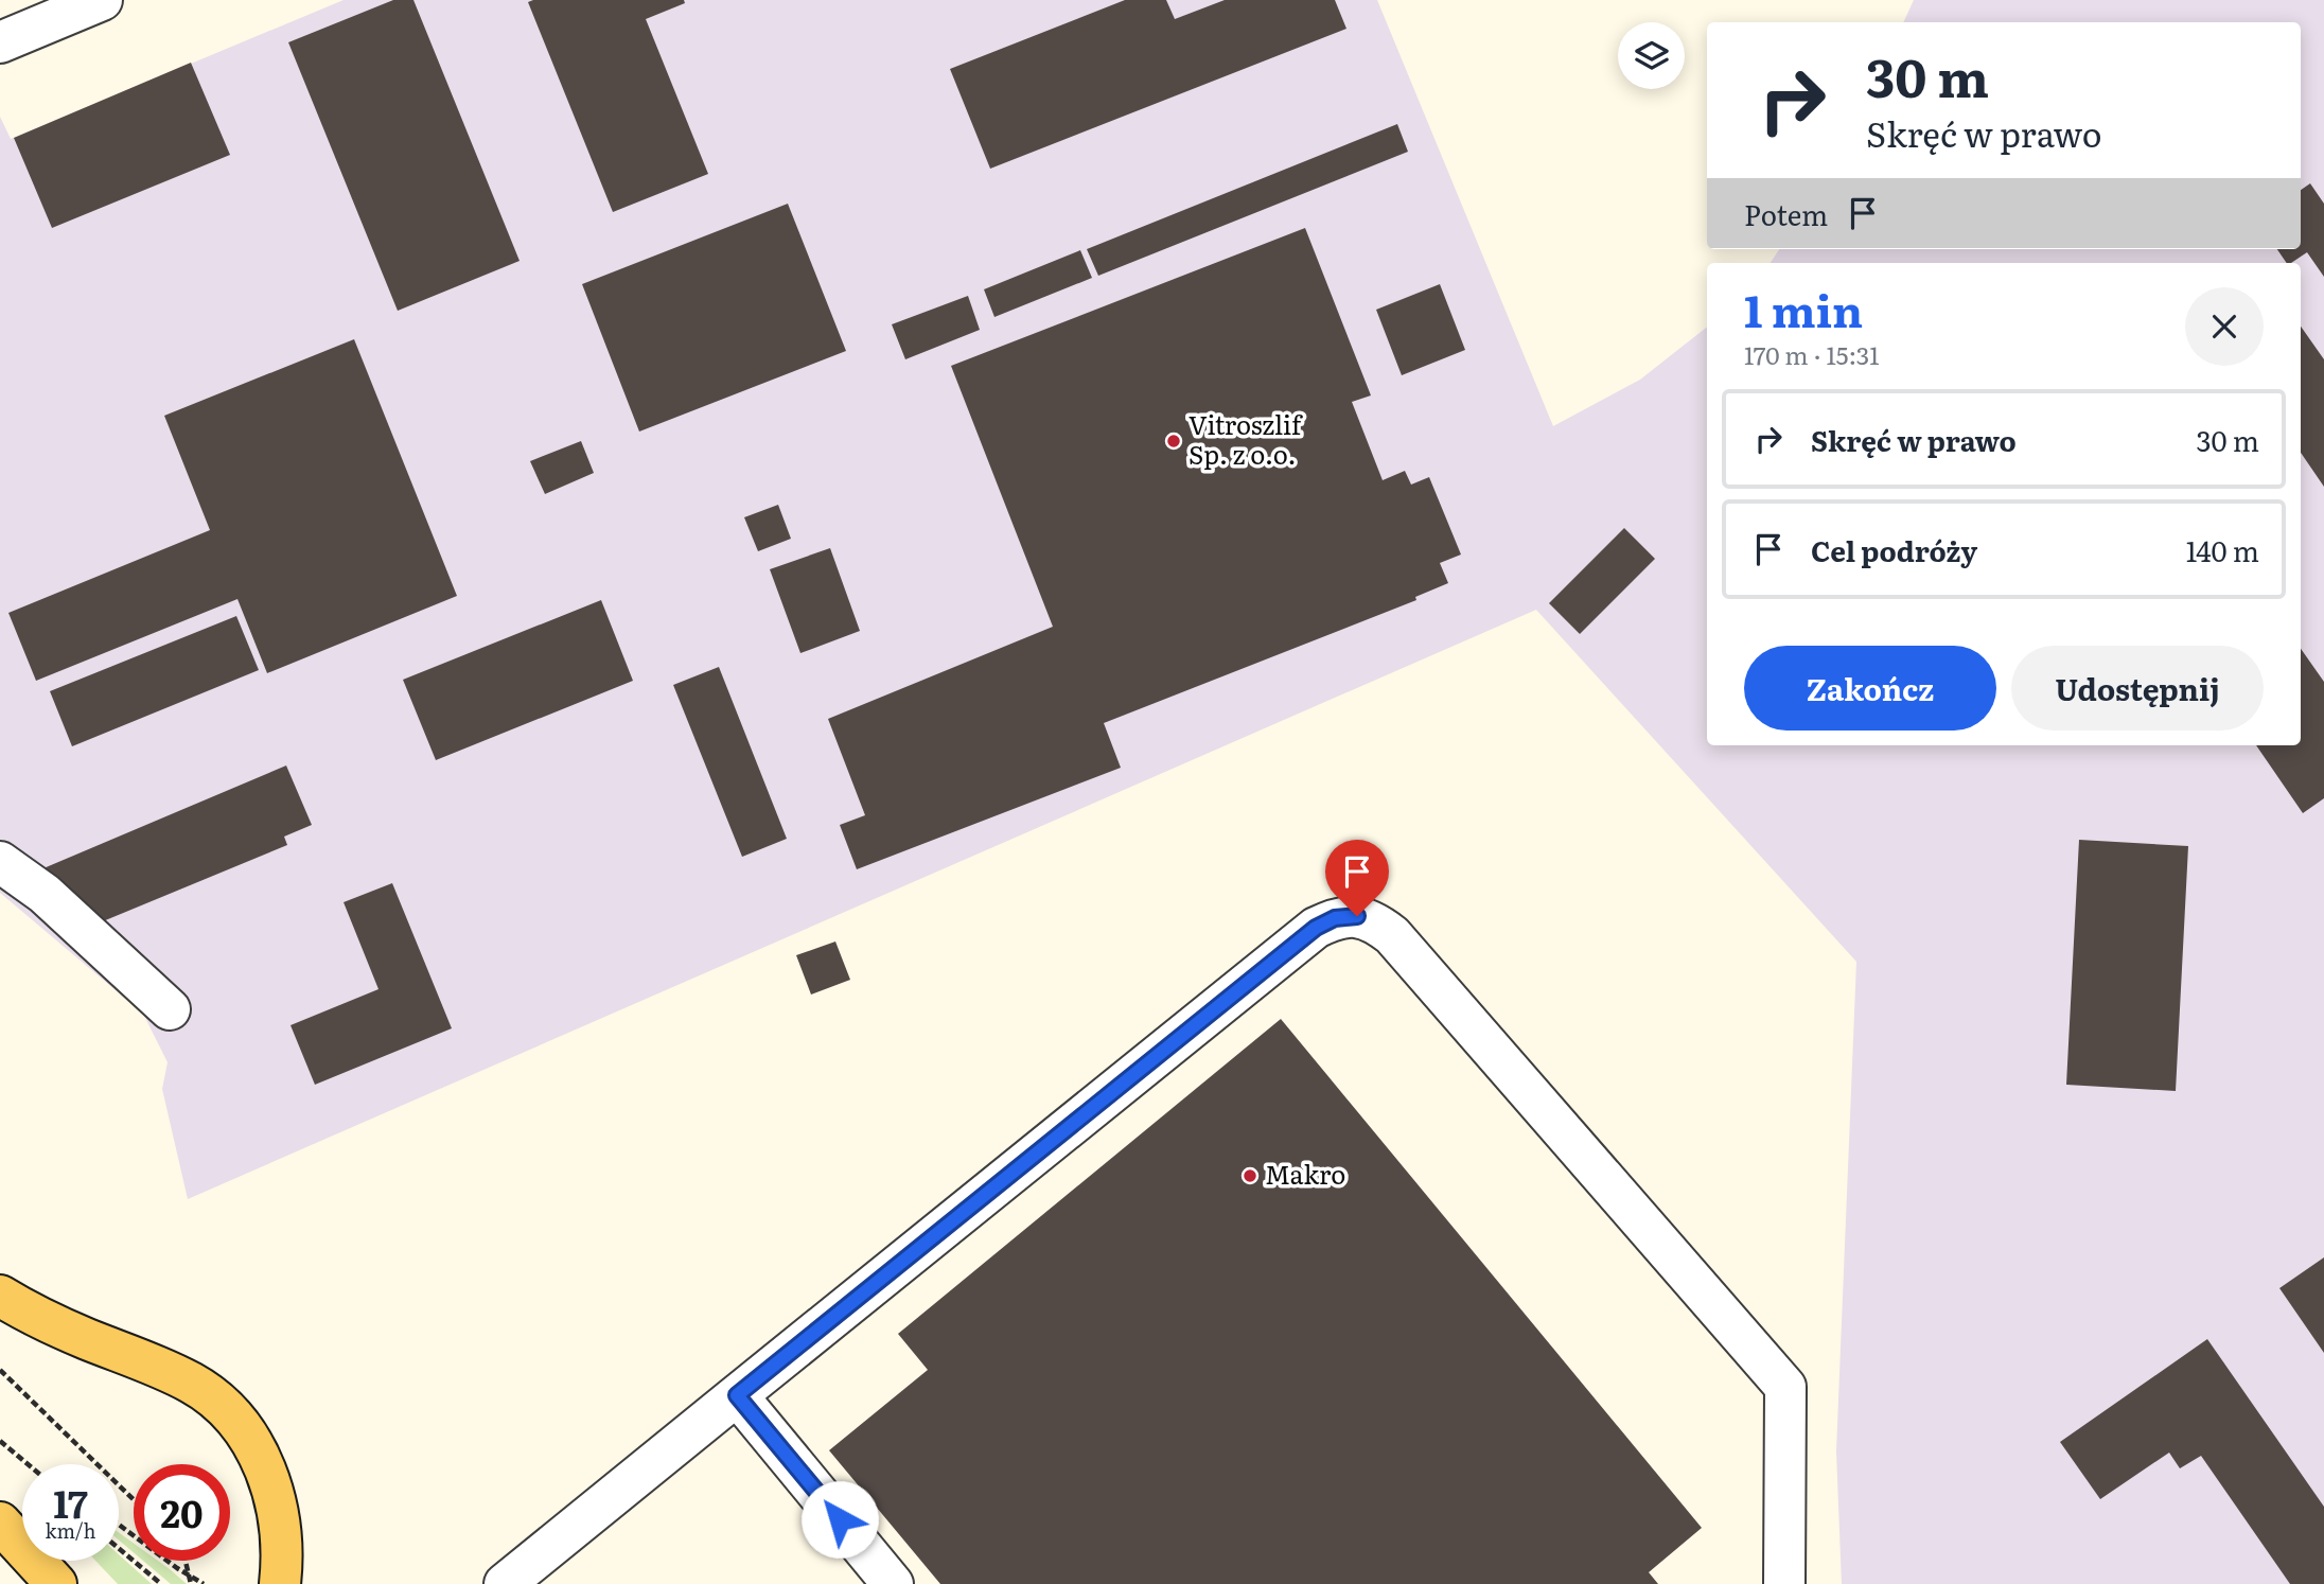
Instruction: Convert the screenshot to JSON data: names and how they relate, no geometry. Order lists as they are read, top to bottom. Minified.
{"places":["Vitroszlif Sp. z o.o.","Makro"],"page":{"turn":["30 m","Skręć w prawo"],"then":"Potem","heading":["1 min","170 m · 15:31"],"list":[{"name":"Skręć w prawo","value":"30 m"},{"name":"Cel podróży","value":"140 m"}],"buttons":["Zakończ","Udostępnij"],"speed":"17 km/h","limit":"20"}}
